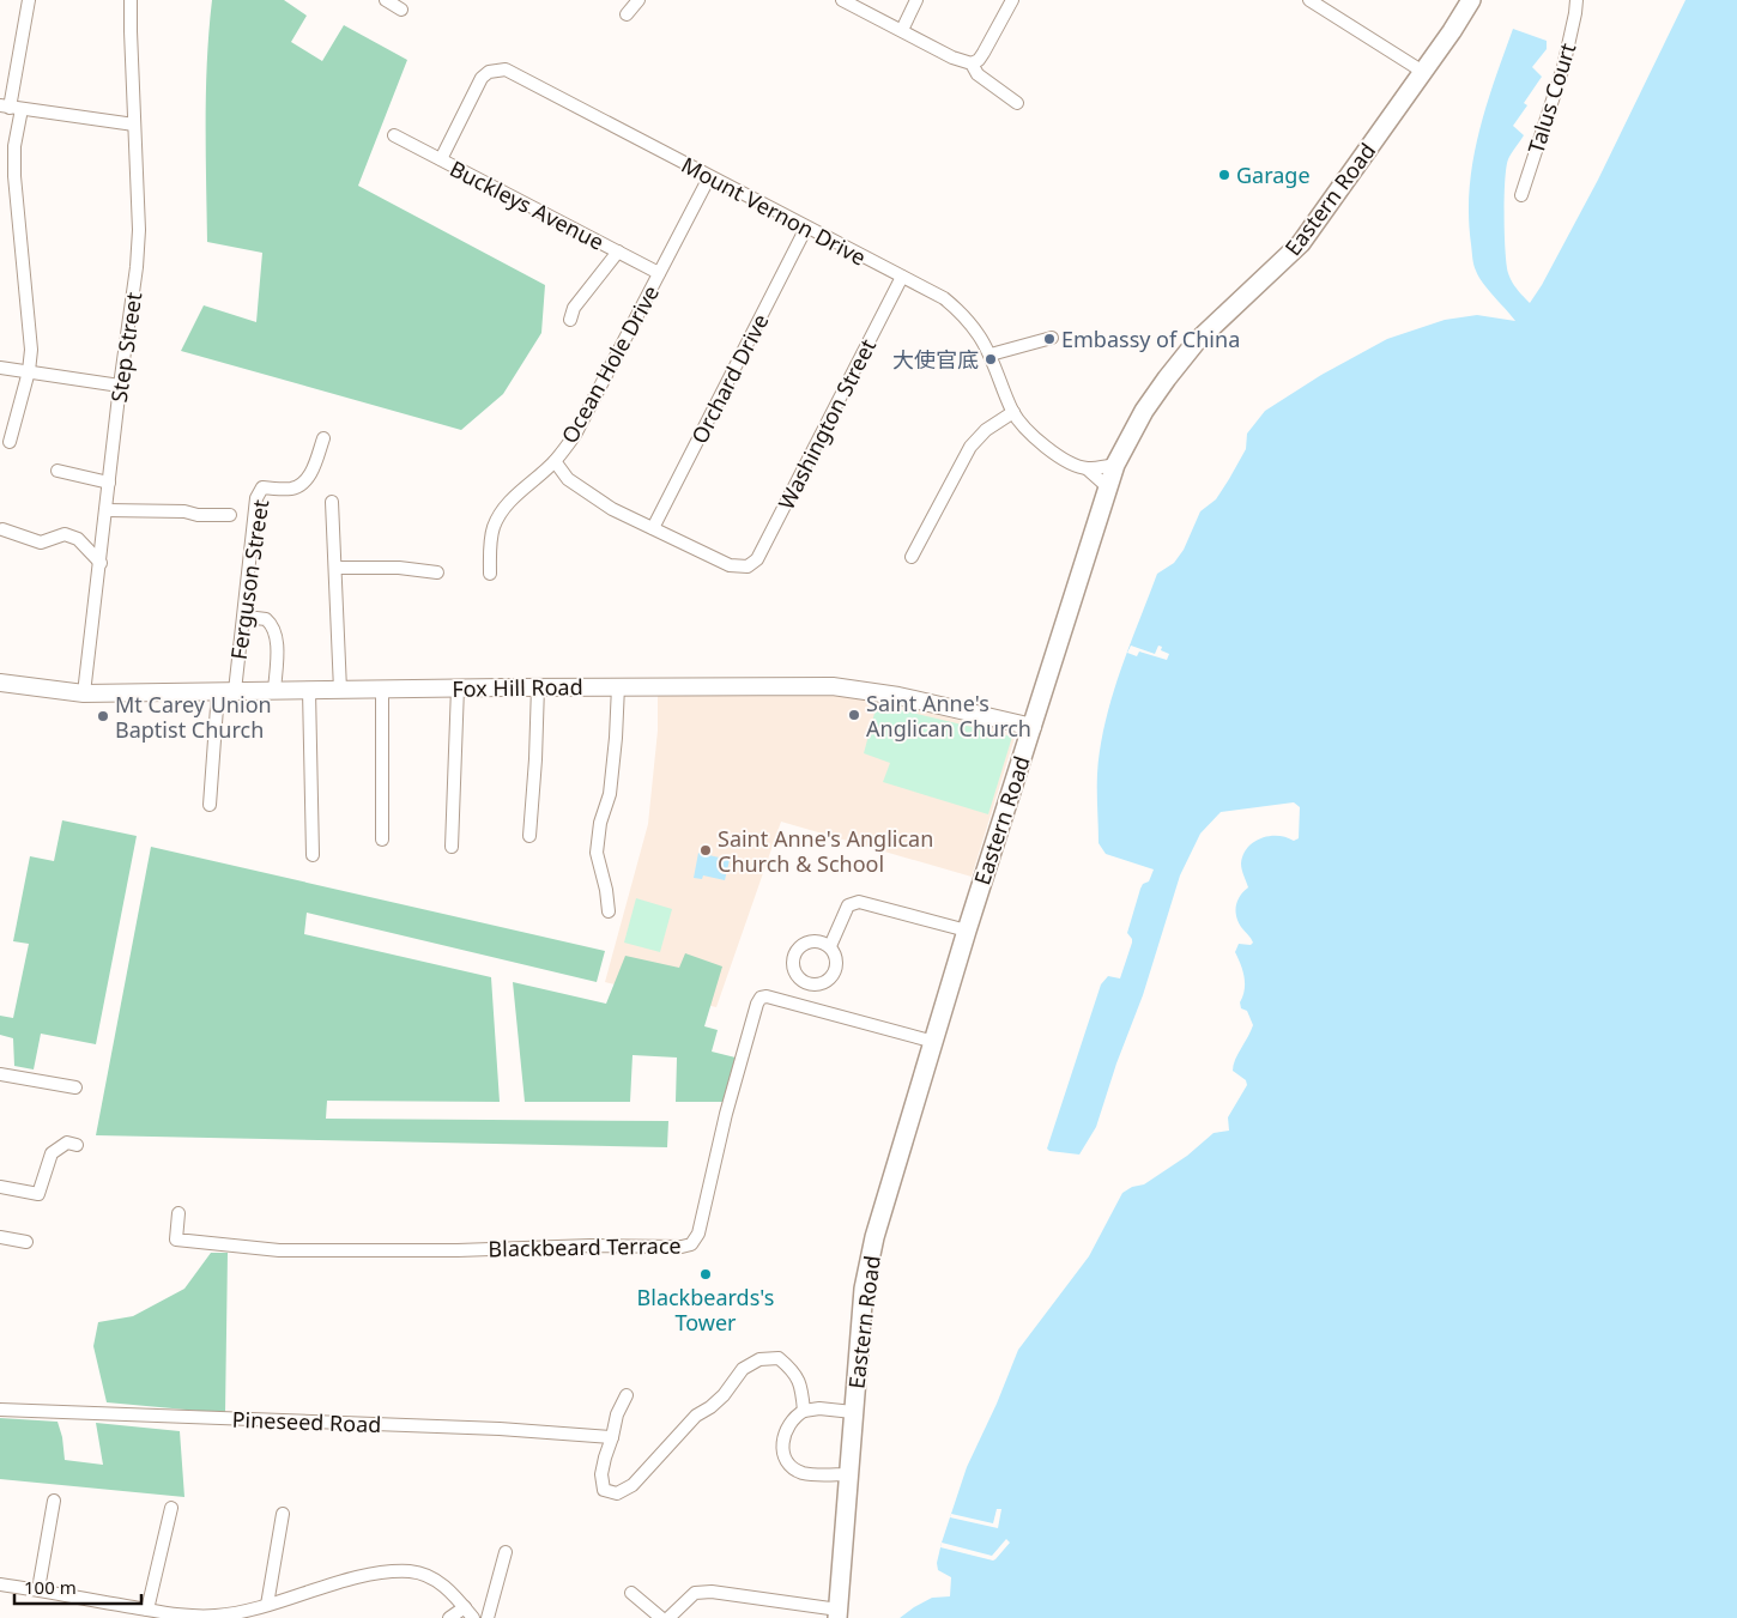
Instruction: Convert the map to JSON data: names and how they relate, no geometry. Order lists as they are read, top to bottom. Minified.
{"streets":{"highway":["Eastern Road"],"main road":["Fox Hill Road"],"street":["Talus Court","Buckleys Avenue","Mount Vernon Drive","Step Street","Ocean Hole Drive","Orchard Drive","Washington Street","Ferguson Street","Blackbeard Terrace","Pineseed Road"]},"crossings":[["Eastern Road","Fox Hill Road"],["Eastern Road","Blackbeard Terrace"],["Buckleys Avenue","Mount Vernon Drive"],["Buckleys Avenue","Ocean Hole Drive"],["Mount Vernon Drive","Ocean Hole Drive"],["Mount Vernon Drive","Orchard Drive"],["Mount Vernon Drive","Washington Street"],["Step Street","Fox Hill Road"],["Orchard Drive","Washington Street"],["Ferguson Street","Fox Hill Road"]],"places":["Garage","Embassy of China","大使官底","Saint Anne's Anglican Church","Mt Carey Union Baptist Church","Saint Anne's Anglican Church & School","Blackbeards's Tower"],"scale_bar":"100 m"}
